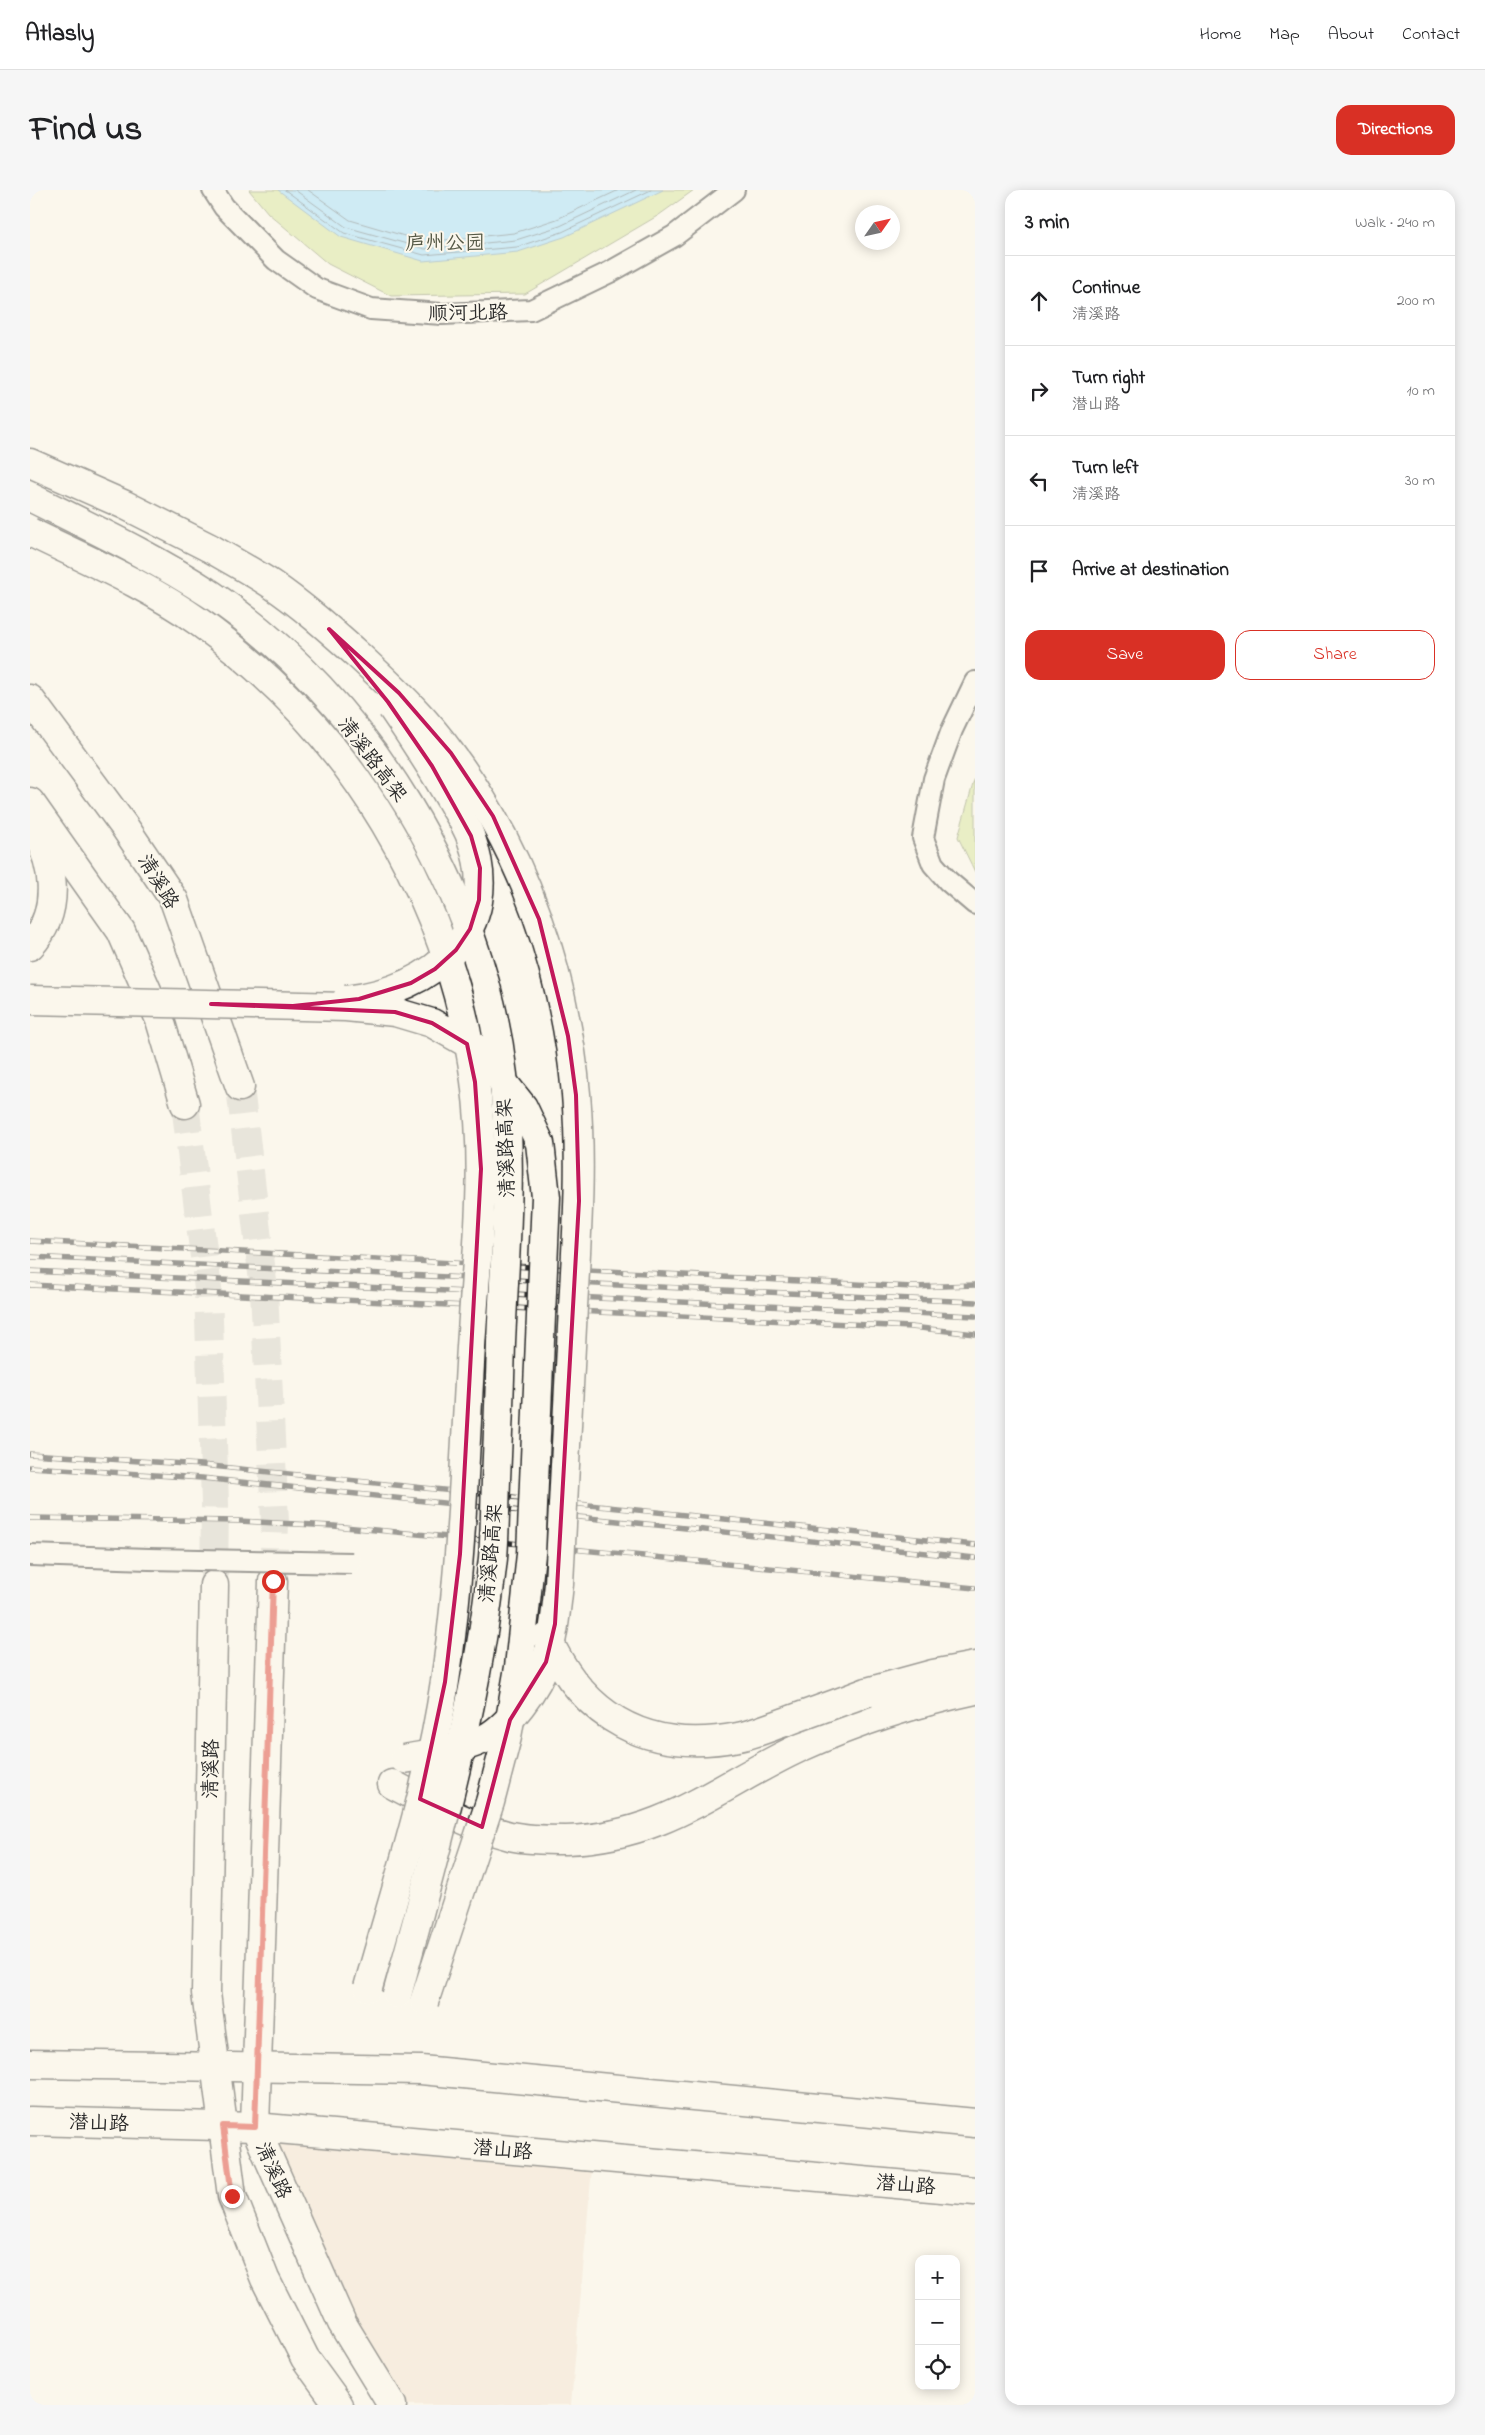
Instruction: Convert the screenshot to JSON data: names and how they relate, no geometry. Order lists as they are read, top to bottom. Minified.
{"streets":{"main road":["清溪路高架","清溪路","潜山路"],"street":["顺河北路"]},"crossings":[["清溪路","潜山路"]],"parks":["庐州公园"],"north":"top right","page":{"header":"Atlasly","nav":["Home","Map","About","Contact"],"title":"Find us","buttons":["Directions",["Save","Share"]],"heading":["3 min","Walk · 240 m"],"list":[["Continue","清溪路","200 m"],["Turn right","潜山路","10 m"],["Turn left","清溪路","30 m"],"Arrive at destination"],"map_buttons":["+","−"]}}
